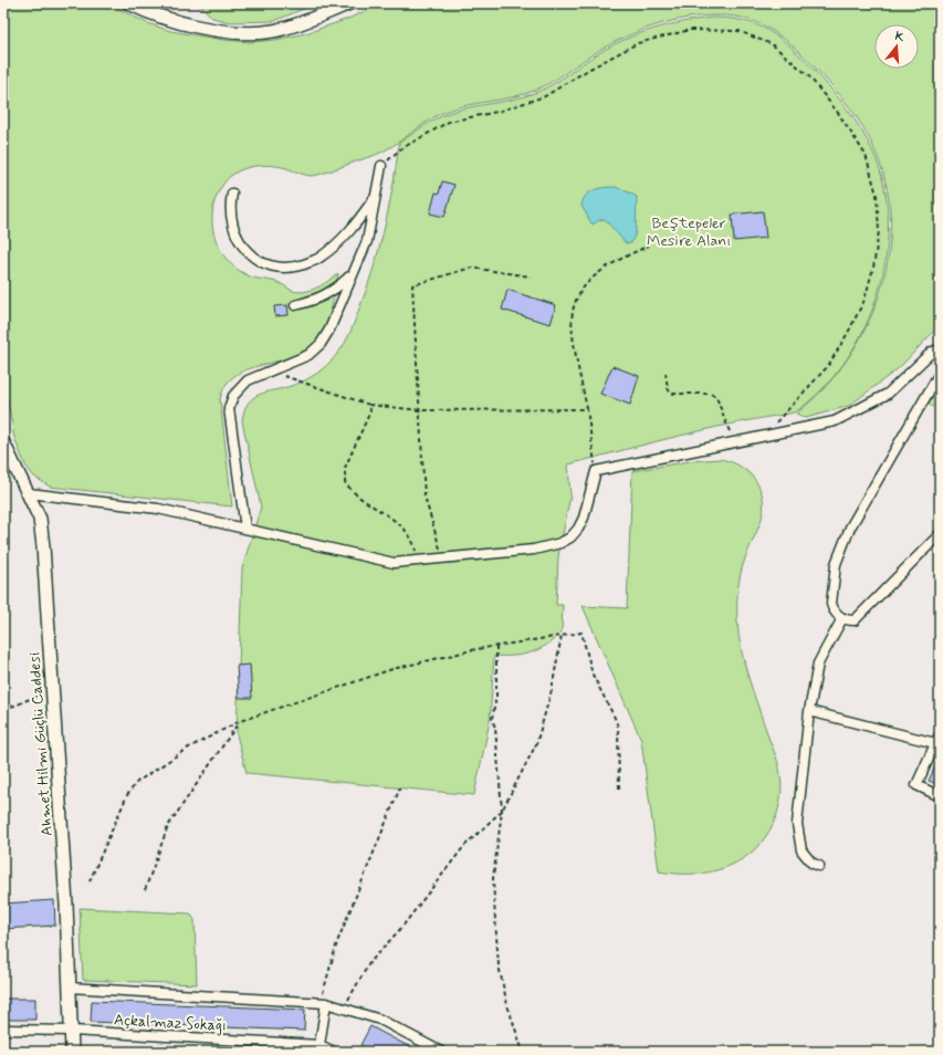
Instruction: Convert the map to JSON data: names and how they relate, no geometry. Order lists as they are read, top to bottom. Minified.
{"streets":{"street":["Ahmet Hilmi Güçlü Caddesi","Açkalmaz Sokağı"]},"crossings":[["Ahmet Hilmi Güçlü Caddesi","Açkalmaz Sokağı"]],"parks":["Beştepeler Mesire Alanı"],"north":"top"}
